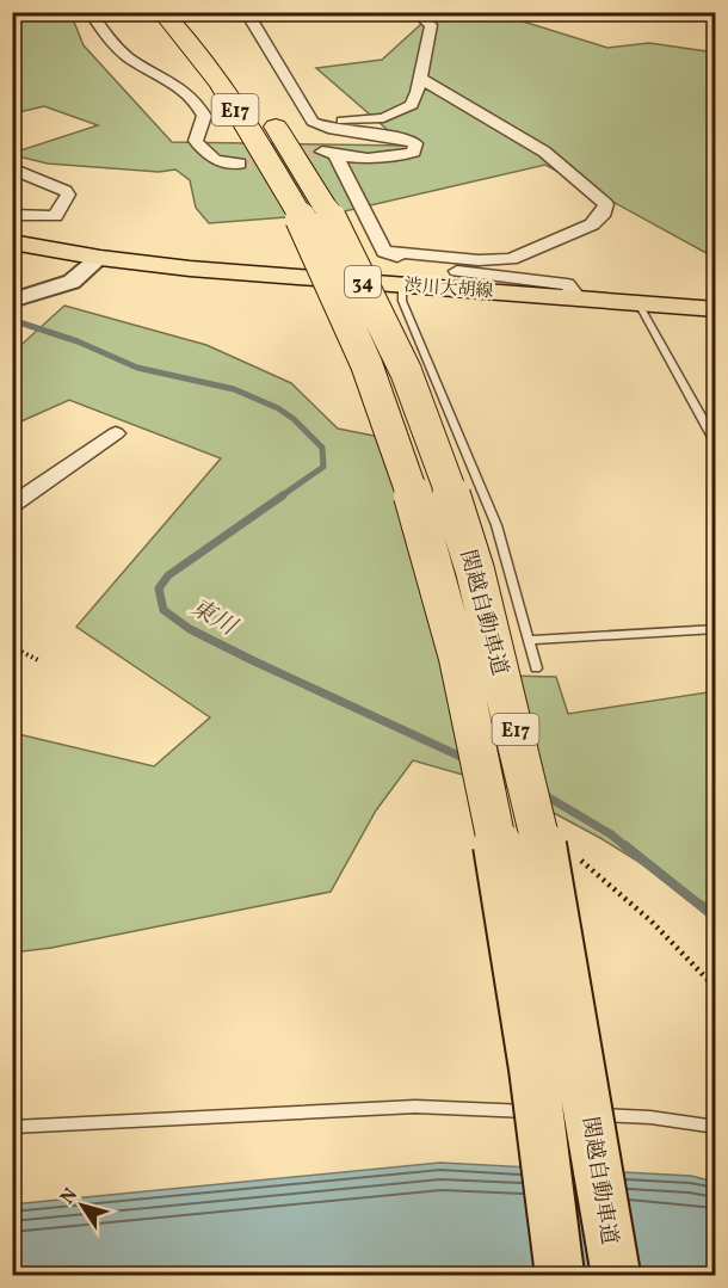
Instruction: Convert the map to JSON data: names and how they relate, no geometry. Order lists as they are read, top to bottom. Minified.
{"streets":{"highway":["E17","関越自動車道"],"main road":["34","渋川大胡線"]},"water":["東川"],"north":"top left"}
